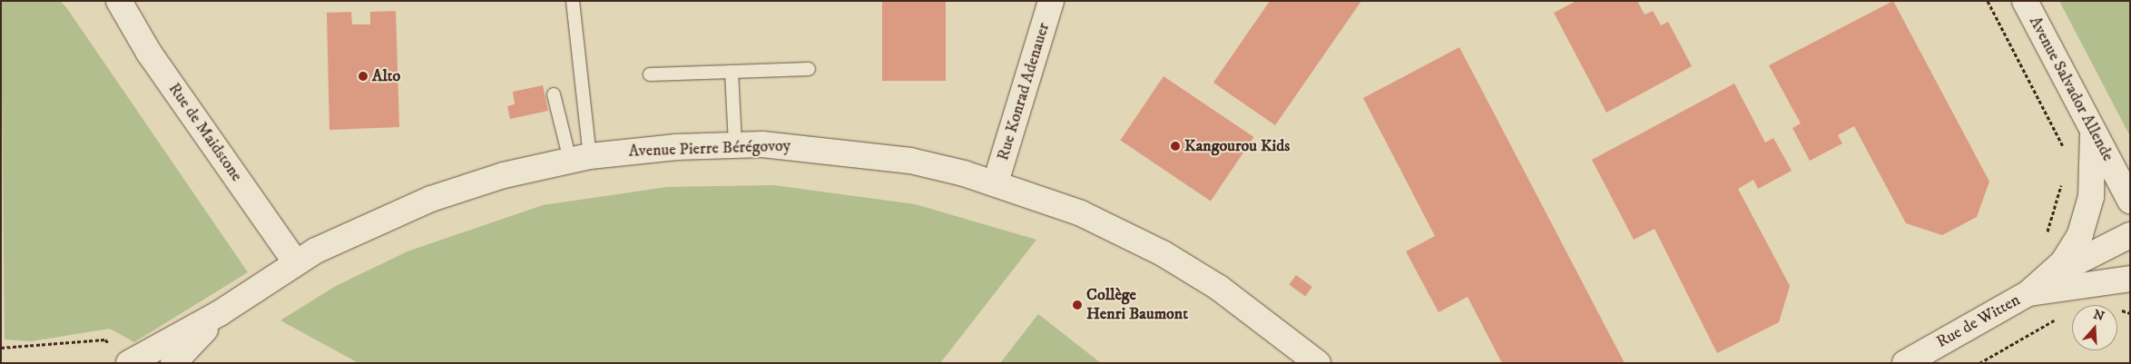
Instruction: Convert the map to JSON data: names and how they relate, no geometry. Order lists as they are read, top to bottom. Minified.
{"streets":{"street":["Avenue Salvador Allende","Rue Konrad Adenauer","Rue de Maidstone","Avenue Pierre Bérégovoy","Rue de Witten"]},"crossings":[["Avenue Salvador Allende","Rue de Witten"],["Rue Konrad Adenauer","Avenue Pierre Bérégovoy"],["Rue de Maidstone","Avenue Pierre Bérégovoy"]],"places":["Alto","Kangourou Kids","Collège Henri Baumont"],"north":"top"}
